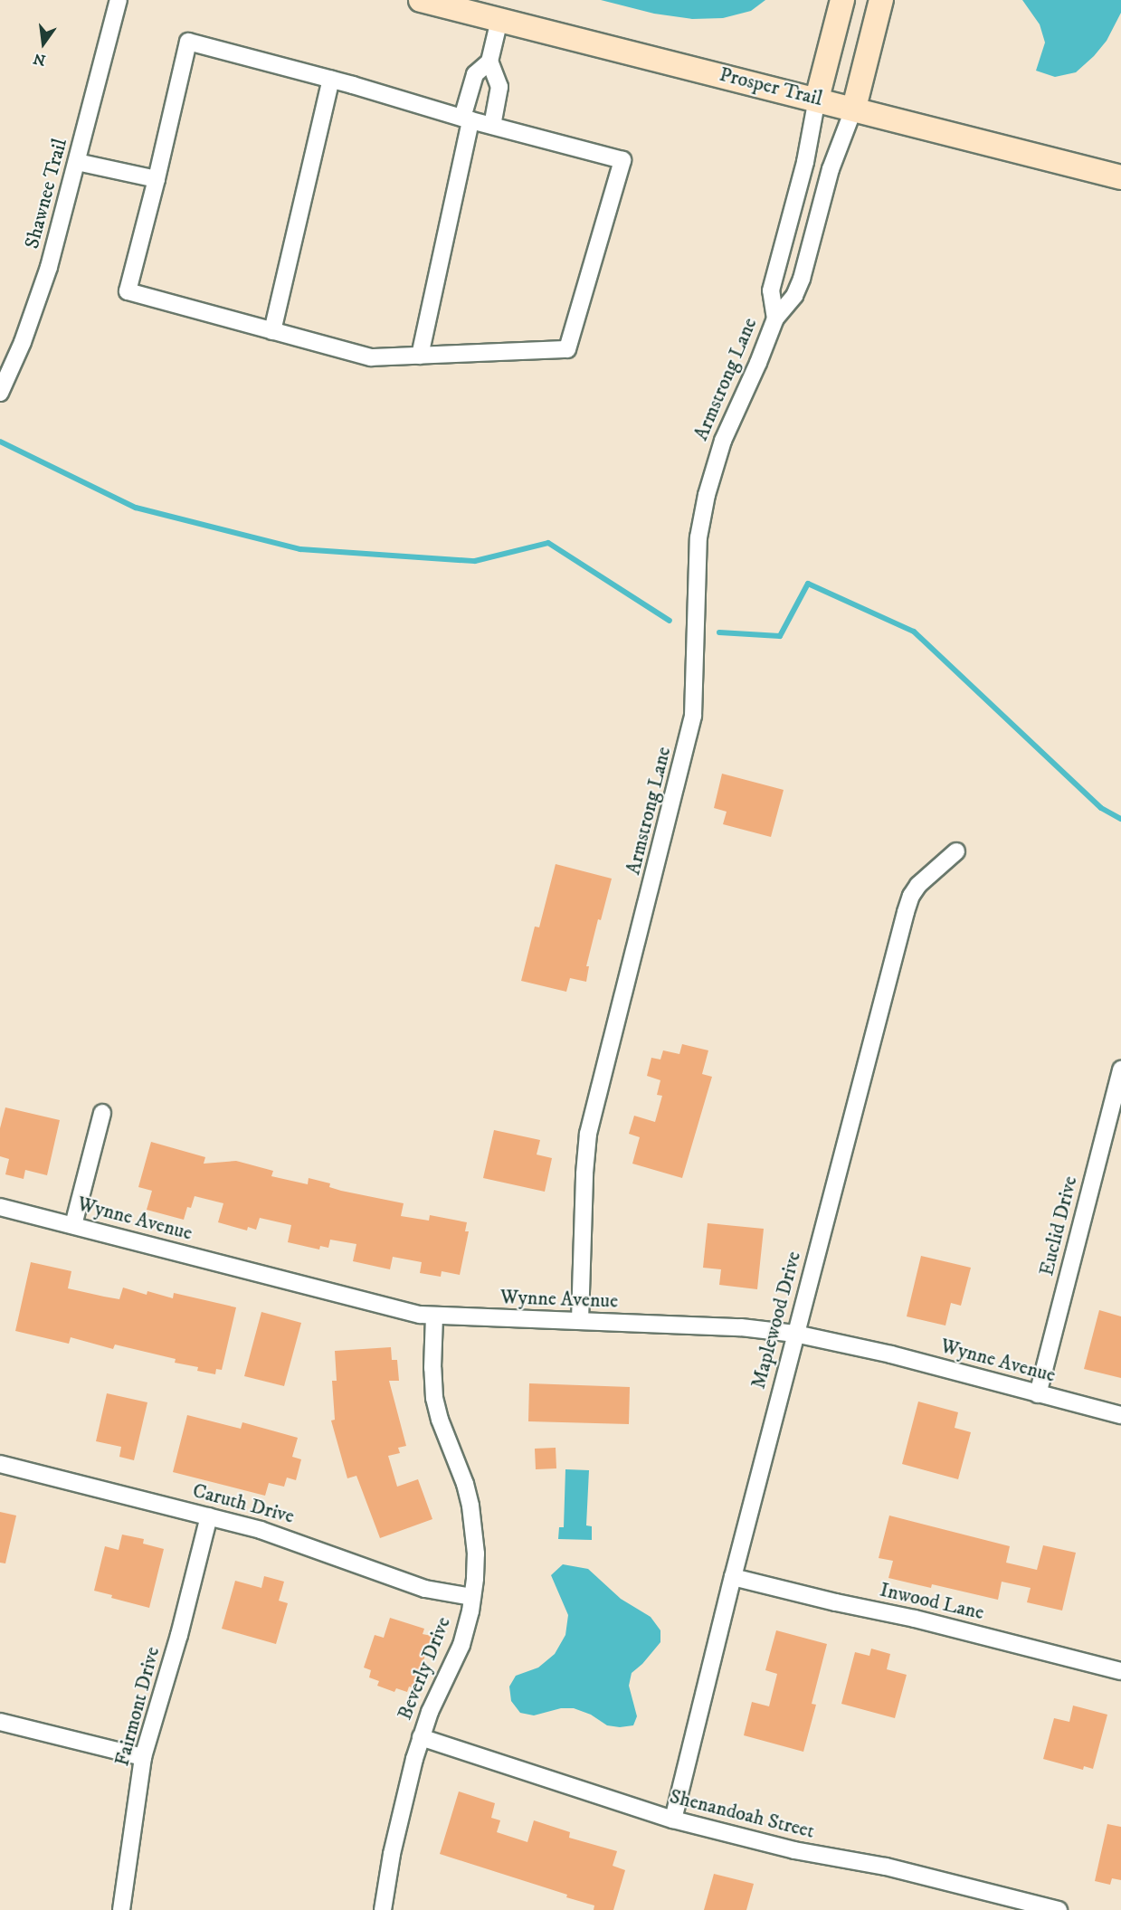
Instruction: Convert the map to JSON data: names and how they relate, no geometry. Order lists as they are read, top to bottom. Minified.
{"streets":{"street":["Prosper Trail","Shawnee Trail","Armstrong Lane","Wynne Avenue","Euclid Drive","Maplewood Drive","Caruth Drive","Inwood Lane","Beverly Drive","Fairmont Drive","Shenandoah Street"]},"crossings":[["Prosper Trail","Armstrong Lane"],["Armstrong Lane","Wynne Avenue"],["Wynne Avenue","Euclid Drive"],["Wynne Avenue","Maplewood Drive"],["Wynne Avenue","Beverly Drive"],["Maplewood Drive","Inwood Lane"],["Maplewood Drive","Shenandoah Street"],["Caruth Drive","Beverly Drive"],["Caruth Drive","Fairmont Drive"],["Beverly Drive","Shenandoah Street"]],"north":"bottom"}
